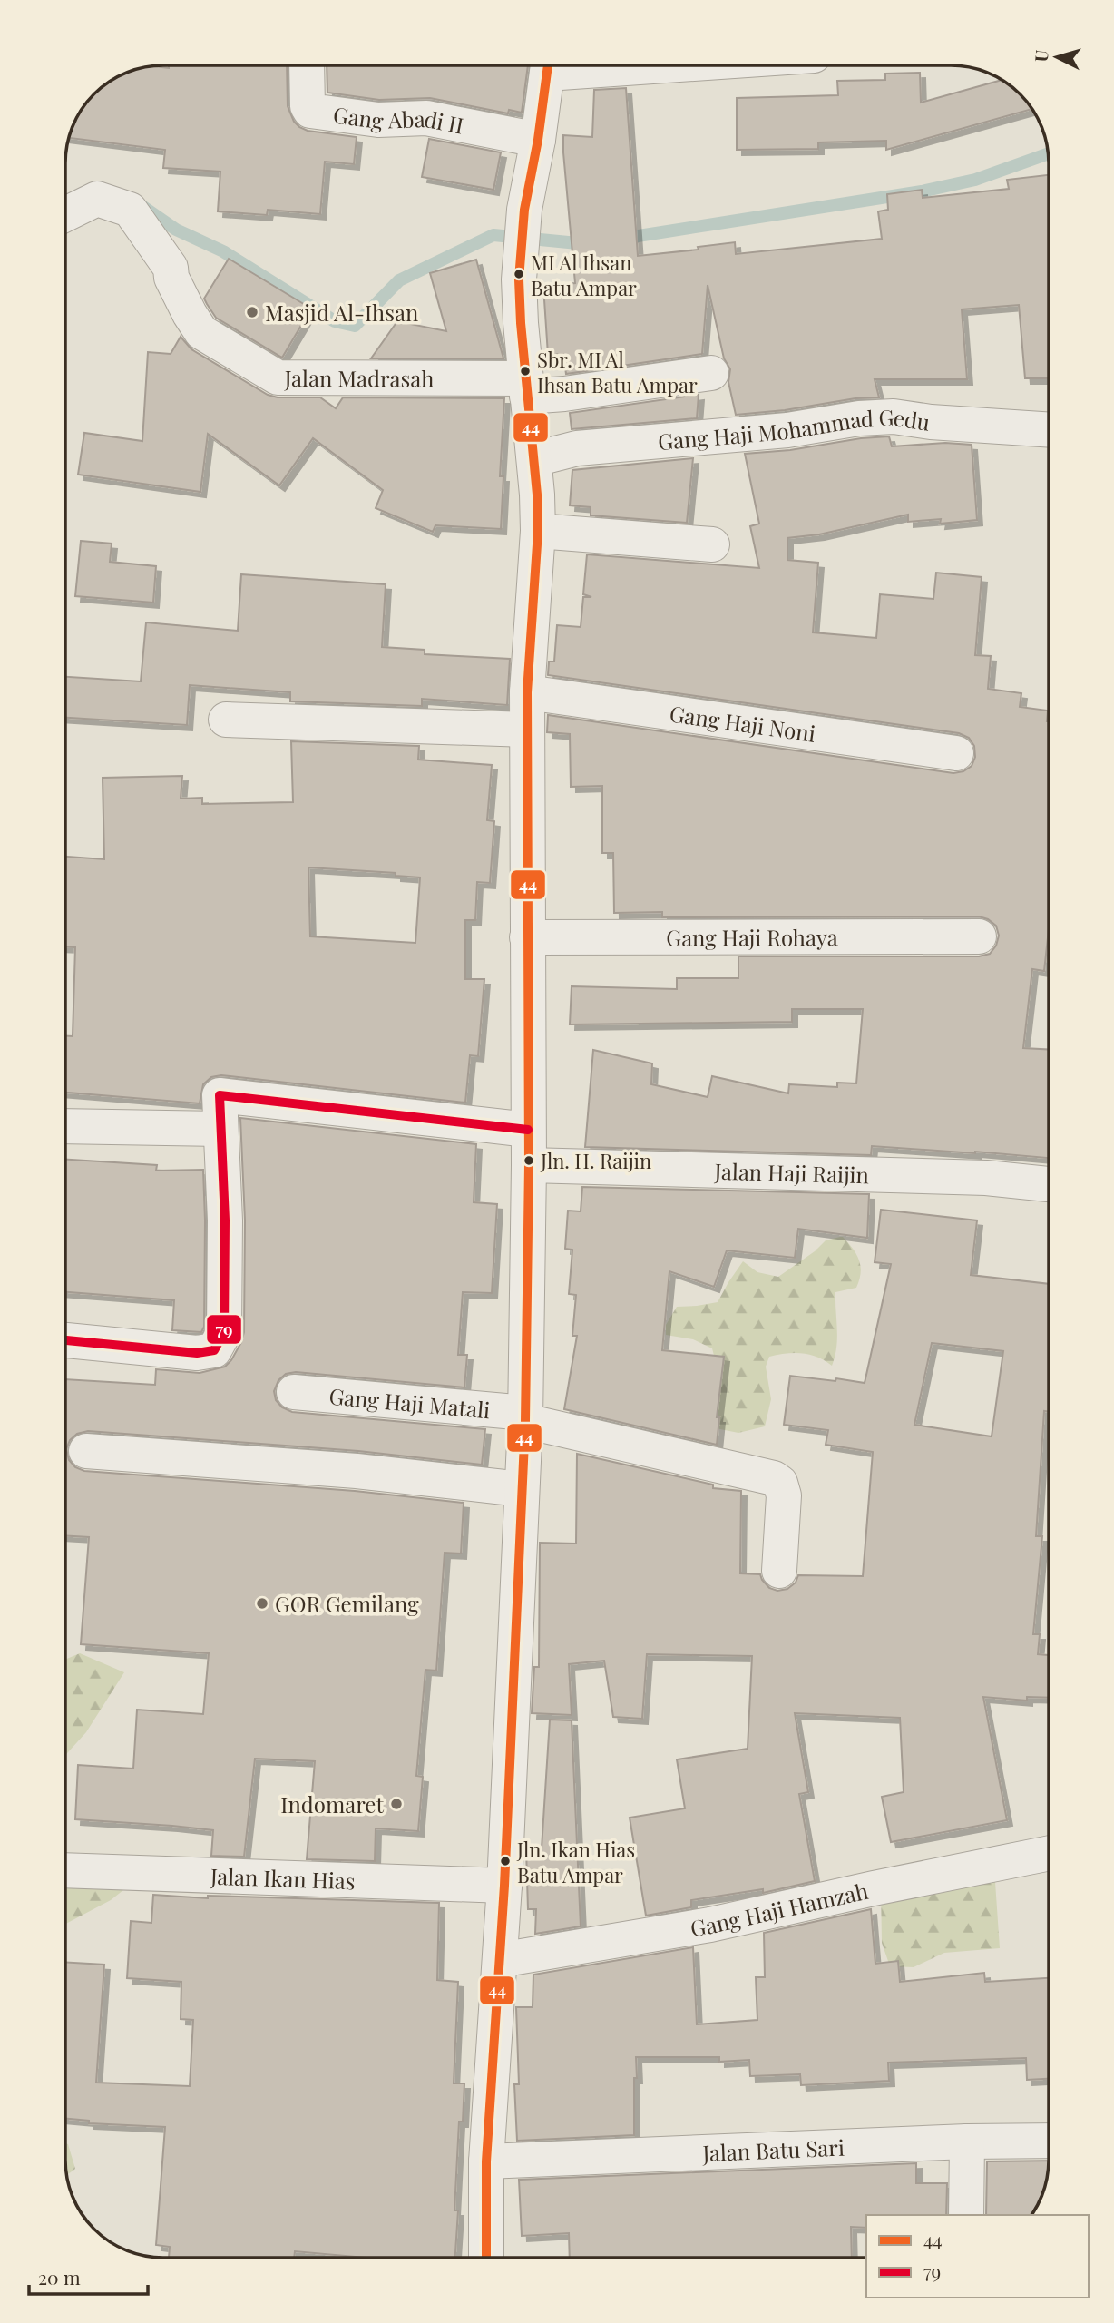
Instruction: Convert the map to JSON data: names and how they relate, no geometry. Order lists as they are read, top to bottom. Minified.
{"streets":{"street":["Gang Abadi II","Jalan Madrasah","Gang Haji Mohammad Gedu","Gang Haji Noni","Gang Haji Rohaya","Jalan Haji Raijin","Gang Haji Matali","Jalan Ikan Hias","Gang Haji Hamzah","Jalan Batu Sari"]},"places":["MI Al Ihsan Batu Ampar","Masjid Al-Ihsan","Sbr. MI Al Ihsan Batu Ampar","Jln. H. Raijin","GOR Gemilang","Indomaret","Jln. Ikan Hias Batu Ampar"],"lines":["transit line 44","transit line 79"],"legend":["44","79"],"scale_bar":"20 m","north":"left"}
